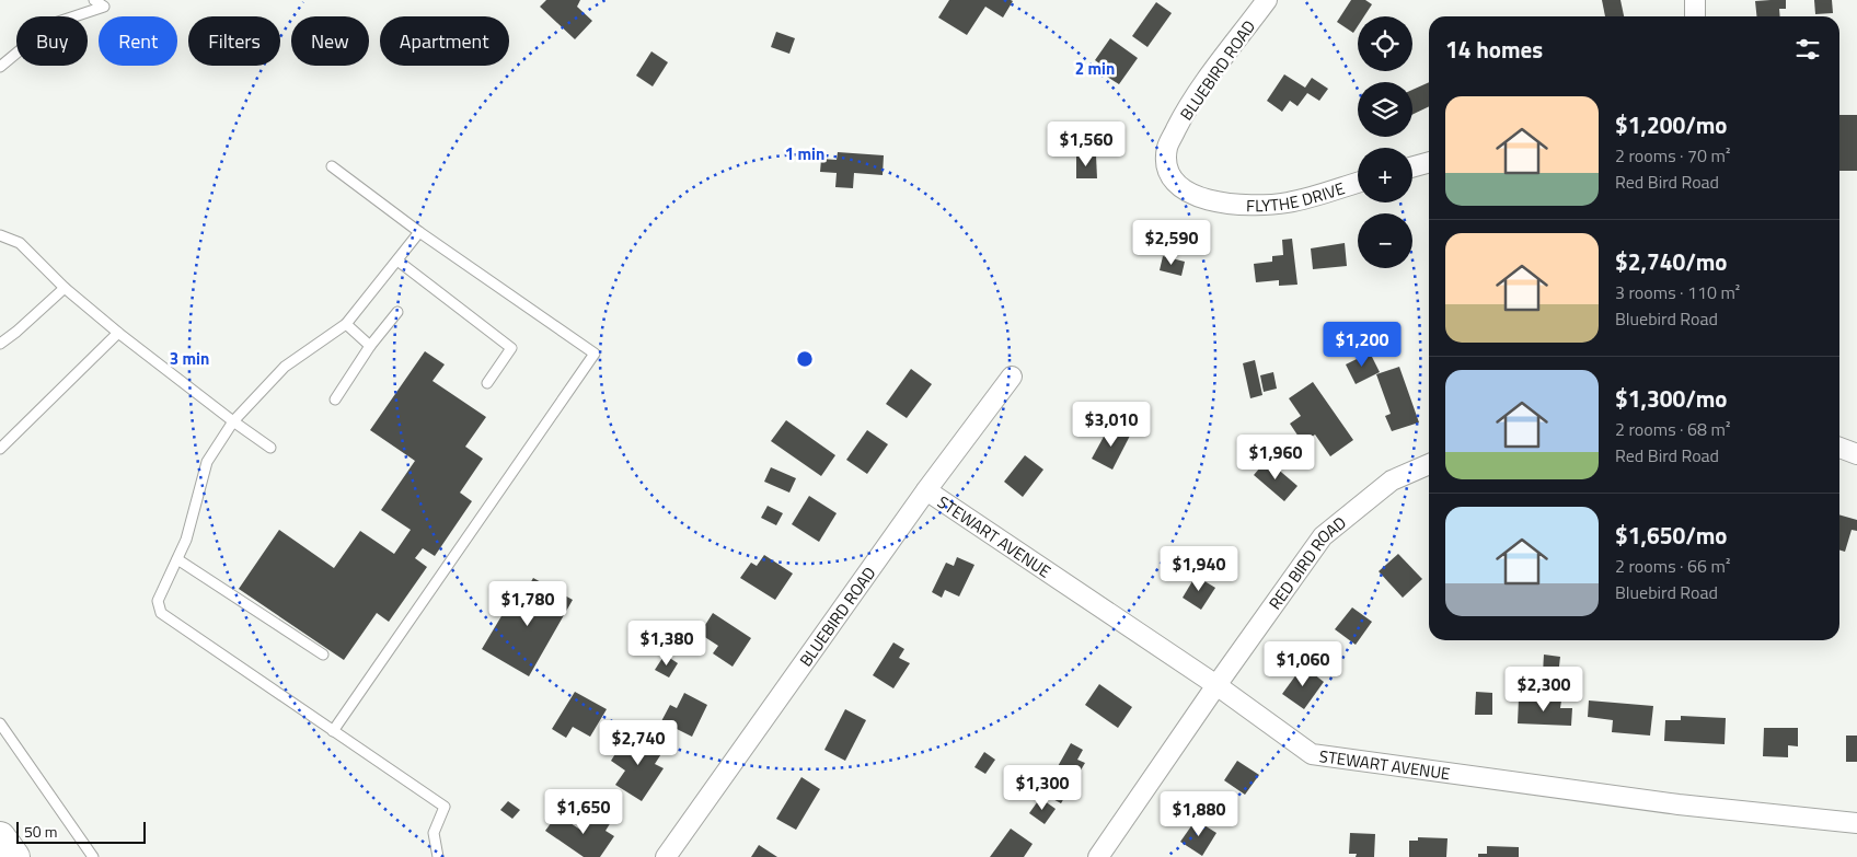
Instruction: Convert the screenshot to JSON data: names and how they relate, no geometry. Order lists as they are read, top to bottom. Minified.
{"streets":{"street":["BLUEBIRD ROAD","FLYTHE DRIVE","STEWART AVENUE","RED BIRD ROAD"]},"crossings":[["BLUEBIRD ROAD","FLYTHE DRIVE"],["BLUEBIRD ROAD","STEWART AVENUE"],["STEWART AVENUE","RED BIRD ROAD"]],"scale_bar":"50 m","page":{"map_buttons":["+","−"],"chip":["Buy","Rent","Filters","New","Apartment"],"heading":"14 homes","list":[{"name":"$1,200/mo","note":"2 rooms · 70 m² · Red Bird Road"},{"name":"$2,740/mo","note":"3 rooms · 110 m² · Bluebird Road"},{"name":"$1,300/mo","note":"2 rooms · 68 m² · Red Bird Road"},{"name":"$1,650/mo","note":"2 rooms · 66 m² · Bluebird Road"}],"price":["$1,560","$2,590","$1,200","$3,010","$1,960","$1,940","$1,780","$1,380","$1,060","$2,300","$2,740","$1,300","$1,650","$1,880"],"scale":"50 m"},"rings":["2 min","1 min","3 min"]}
